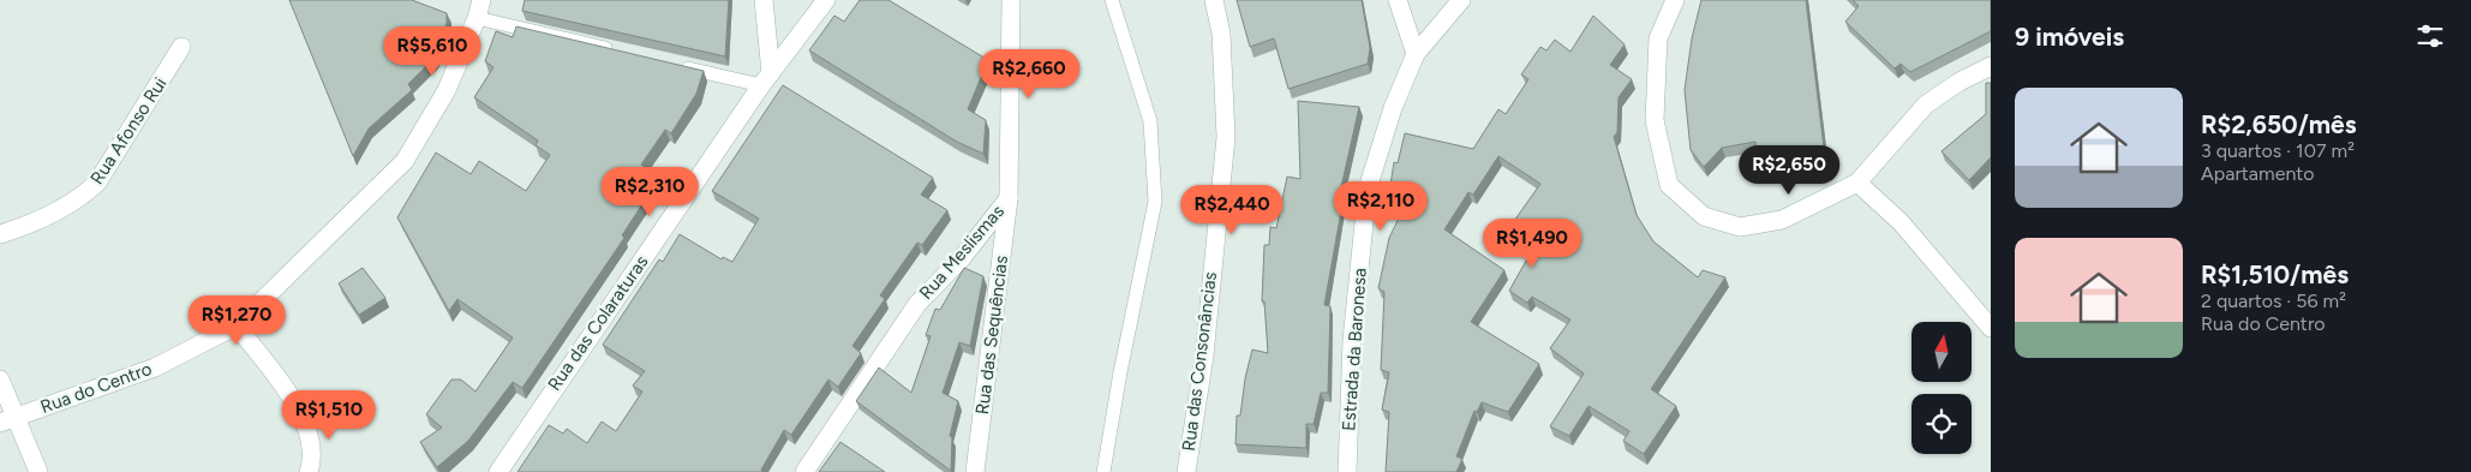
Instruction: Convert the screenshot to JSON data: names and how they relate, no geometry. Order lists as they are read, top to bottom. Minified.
{"streets":{"street":["Rua Afonso Rui","Rua Meslismas","Rua das Colaraturas","Rua das Sequências","Estrada da Baronesa","Rua das Consonâncias","Rua do Centro"]},"crossings":[["Rua Meslismas","Rua das Sequências"]],"north":"top","page":{"heading":"9 imóveis","price":["R$5,610","R$2,660","R$2,650","R$2,310","R$2,110","R$2,440","R$1,490","R$1,270","R$1,510"],"list":[{"name":"R$2,650/mês","note":"3 quartos · 107 m² · Apartamento"},{"name":"R$1,510/mês","note":"2 quartos · 56 m² · Rua do Centro"}]}}
